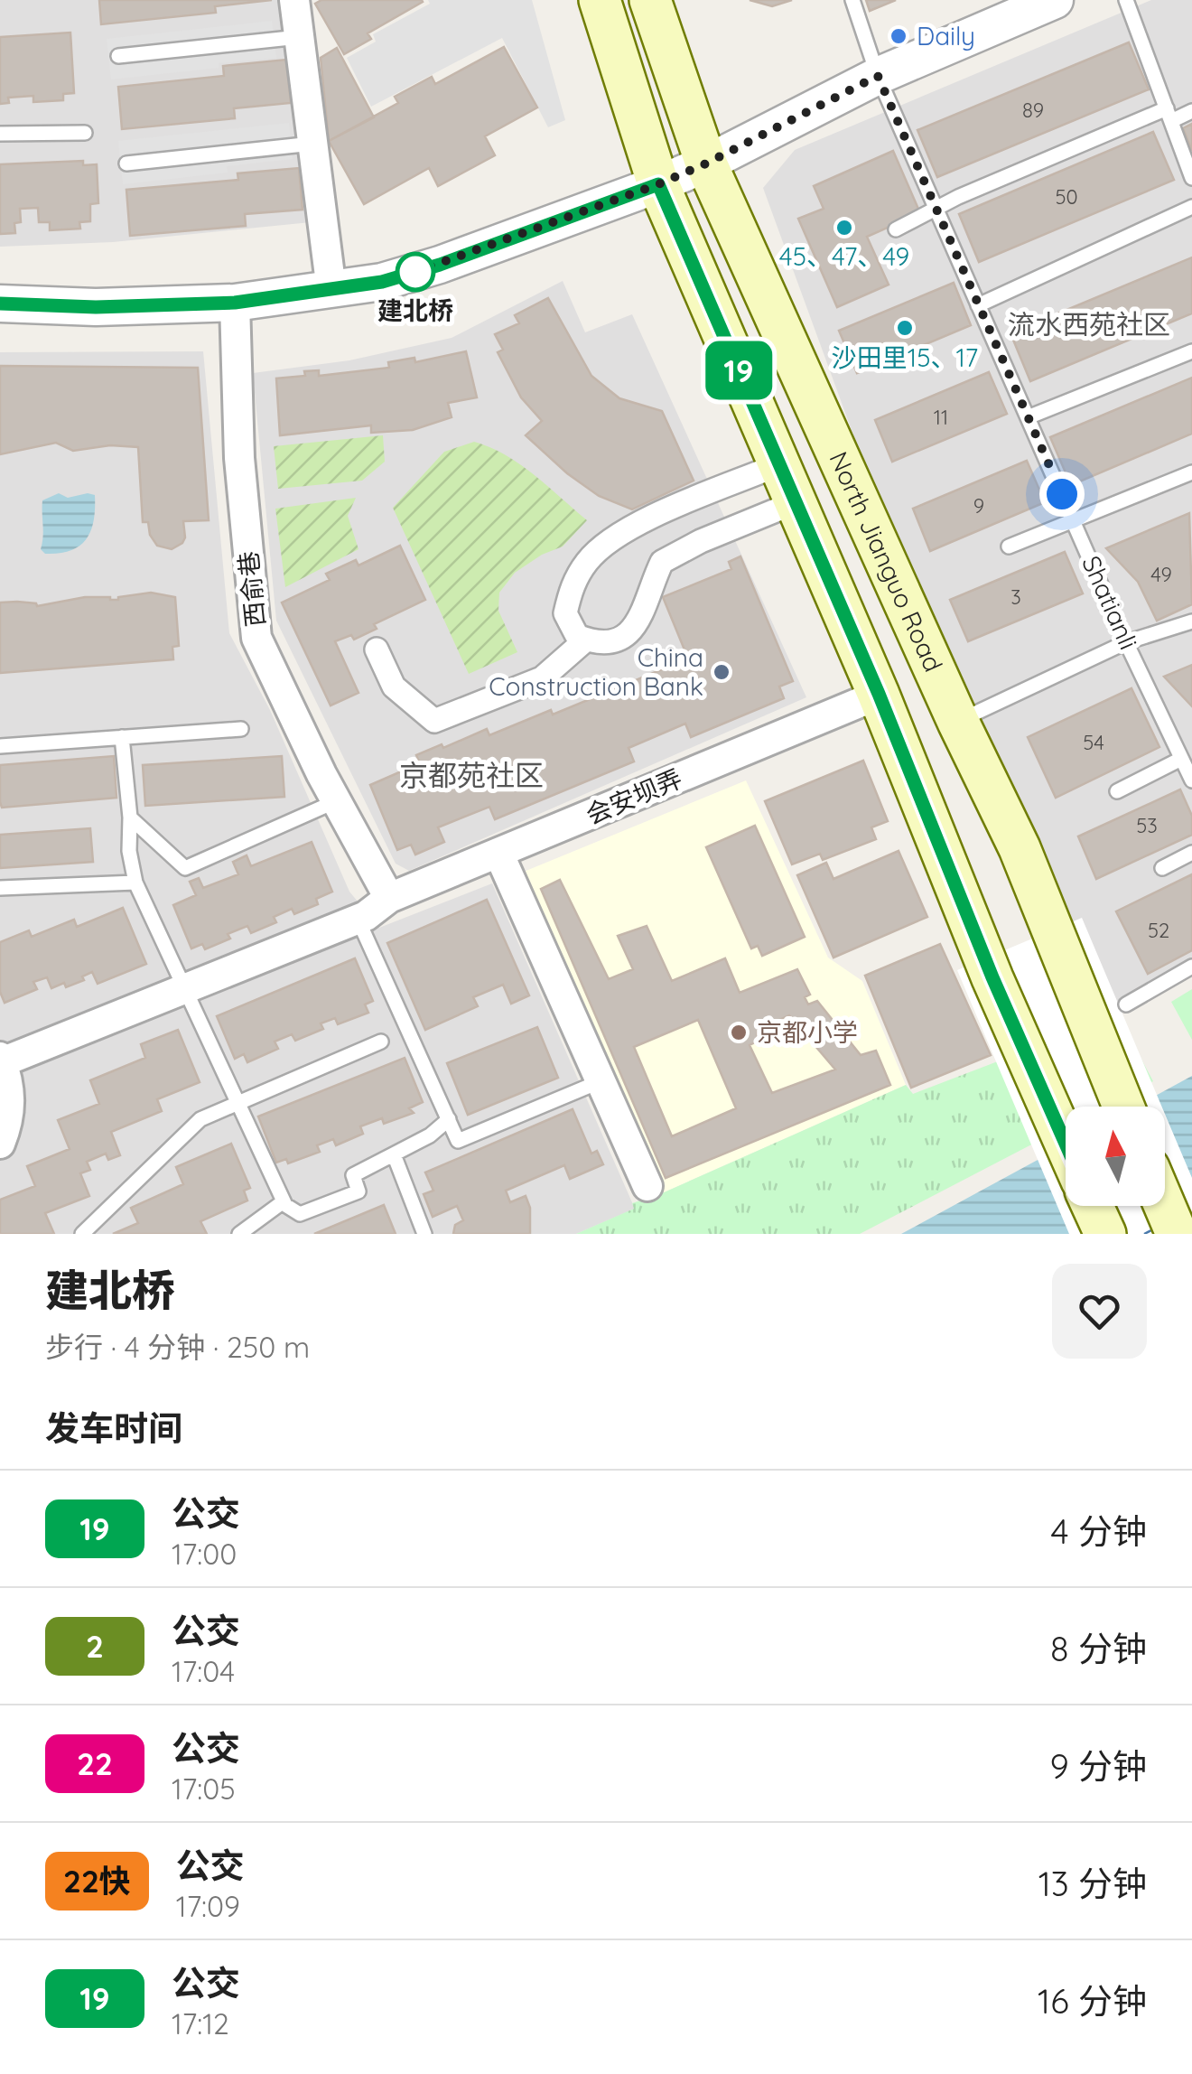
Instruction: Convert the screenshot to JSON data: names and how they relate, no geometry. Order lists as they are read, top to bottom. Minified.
{"streets":{"main road":["North Jianguo Road"],"street":["西俞巷","会安坝弄"],"lane":["Shatianli"]},"crossings":[["西俞巷","会安坝弄"]],"districts":["流水西苑社区","京都苑社区"],"places":["Daily","45、47、49","建北桥","沙田里15、17","China Construction Bank","京都小学"],"lines":["bus line 19"],"house_numbers":["89","50","11","9","49","3","54","53","52"],"north":"top","page":{"on_map":"19","heading":[["建北桥","步行 · 4 分钟 · 250 m"],"发车时间"],"list":[{"mark":"19","name":"公交","note":"17:00","value":"4 分钟"},{"mark":"2","name":"公交","note":"17:04","value":"8 分钟"},{"mark":"22","name":"公交","note":"17:05","value":"9 分钟"},{"mark":"22快","name":"公交","note":"17:09","value":"13 分钟"},{"mark":"19","name":"公交","note":"17:12","value":"16 分钟"}]}}
